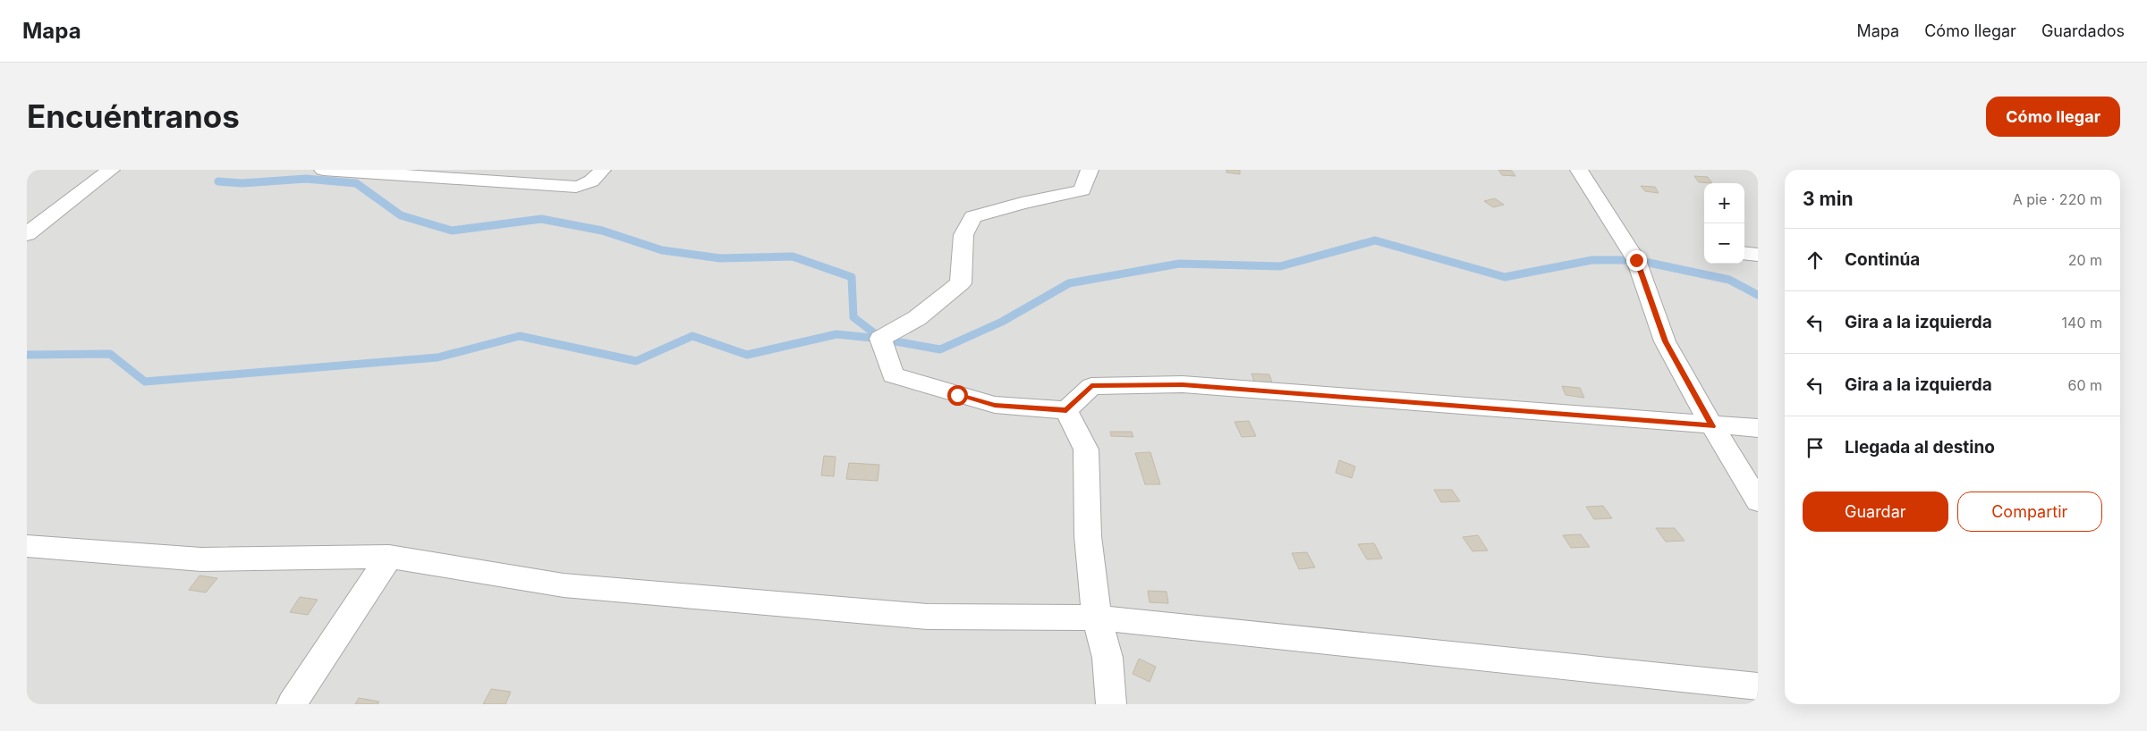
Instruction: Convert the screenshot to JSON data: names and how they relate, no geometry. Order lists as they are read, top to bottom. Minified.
{"page":{"header":"Mapa","nav":["Mapa","Cómo llegar","Guardados"],"buttons":["Cómo llegar",["Guardar","Compartir"]],"title":"Encuéntranos","heading":["3 min","A pie · 220 m"],"map_buttons":["+","−"],"list":[["Continúa","20 m"],["Gira a la izquierda","140 m"],["Gira a la izquierda","60 m"],"Llegada al destino"]}}
